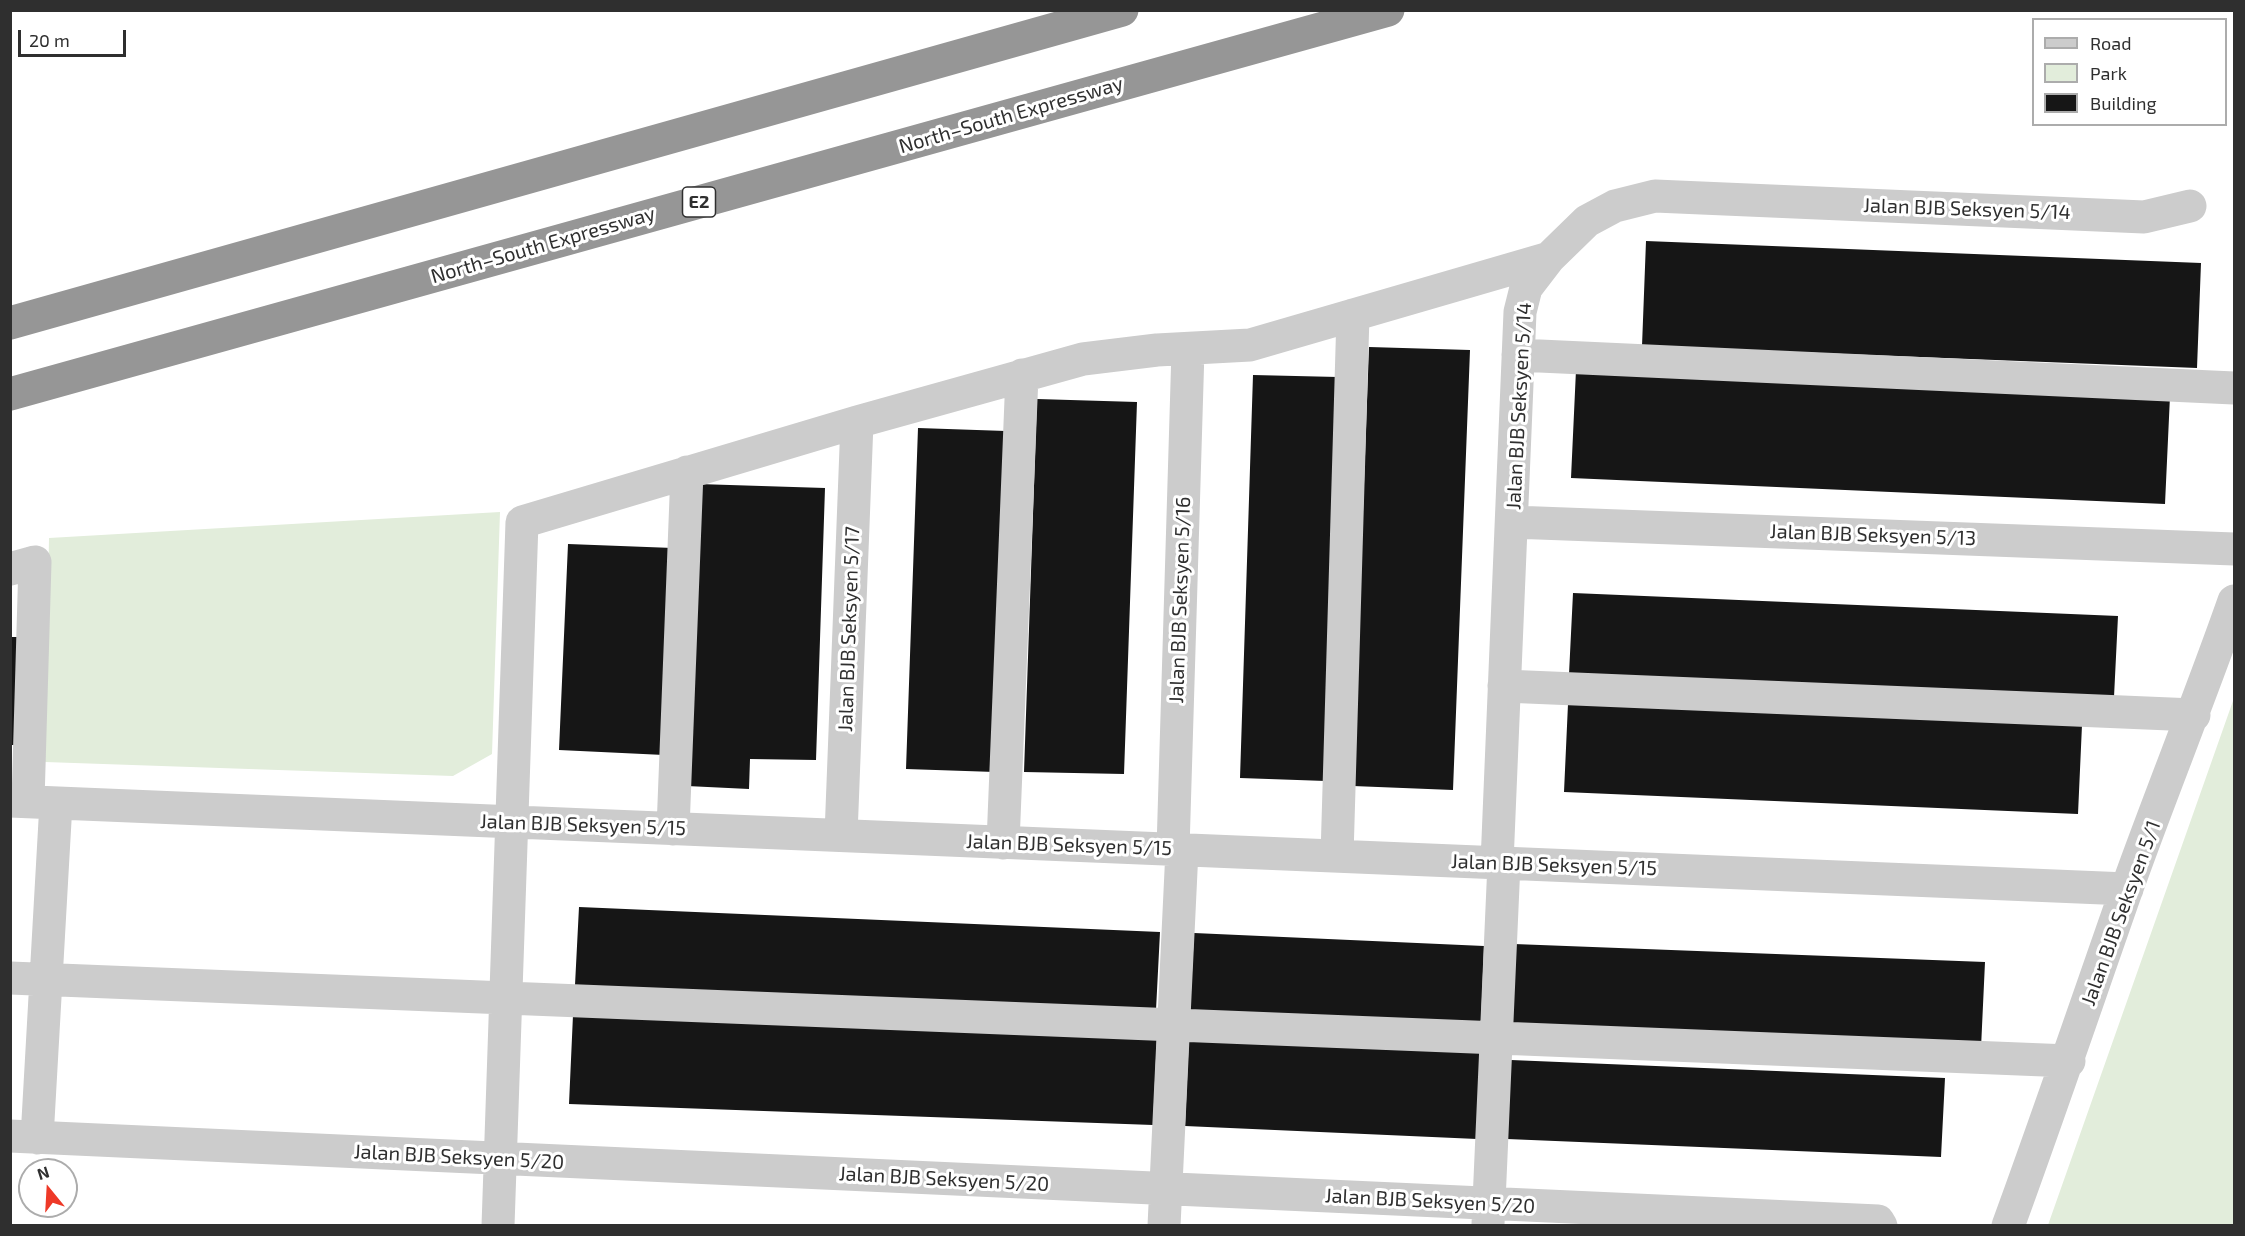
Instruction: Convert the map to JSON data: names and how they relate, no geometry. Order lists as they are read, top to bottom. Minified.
{"streets":{"highway":["North–South Expressway","E2"],"street":["Jalan BJB Seksyen 5/14","Jalan BJB Seksyen 5/13","Jalan BJB Seksyen 5/16","Jalan BJB Seksyen 5/17","Jalan BJB Seksyen 5/15","Jalan BJB Seksyen 5/1","Jalan BJB Seksyen 5/20"]},"crossings":[["Jalan BJB Seksyen 5/14","Jalan BJB Seksyen 5/13"],["Jalan BJB Seksyen 5/14","Jalan BJB Seksyen 5/15"],["Jalan BJB Seksyen 5/14","Jalan BJB Seksyen 5/20"],["Jalan BJB Seksyen 5/16","Jalan BJB Seksyen 5/15"],["Jalan BJB Seksyen 5/16","Jalan BJB Seksyen 5/20"],["Jalan BJB Seksyen 5/17","Jalan BJB Seksyen 5/15"],["Jalan BJB Seksyen 5/15","Jalan BJB Seksyen 5/1"]],"legend":["Road","Park","Building"],"scale_bar":"20 m","north":"top"}
